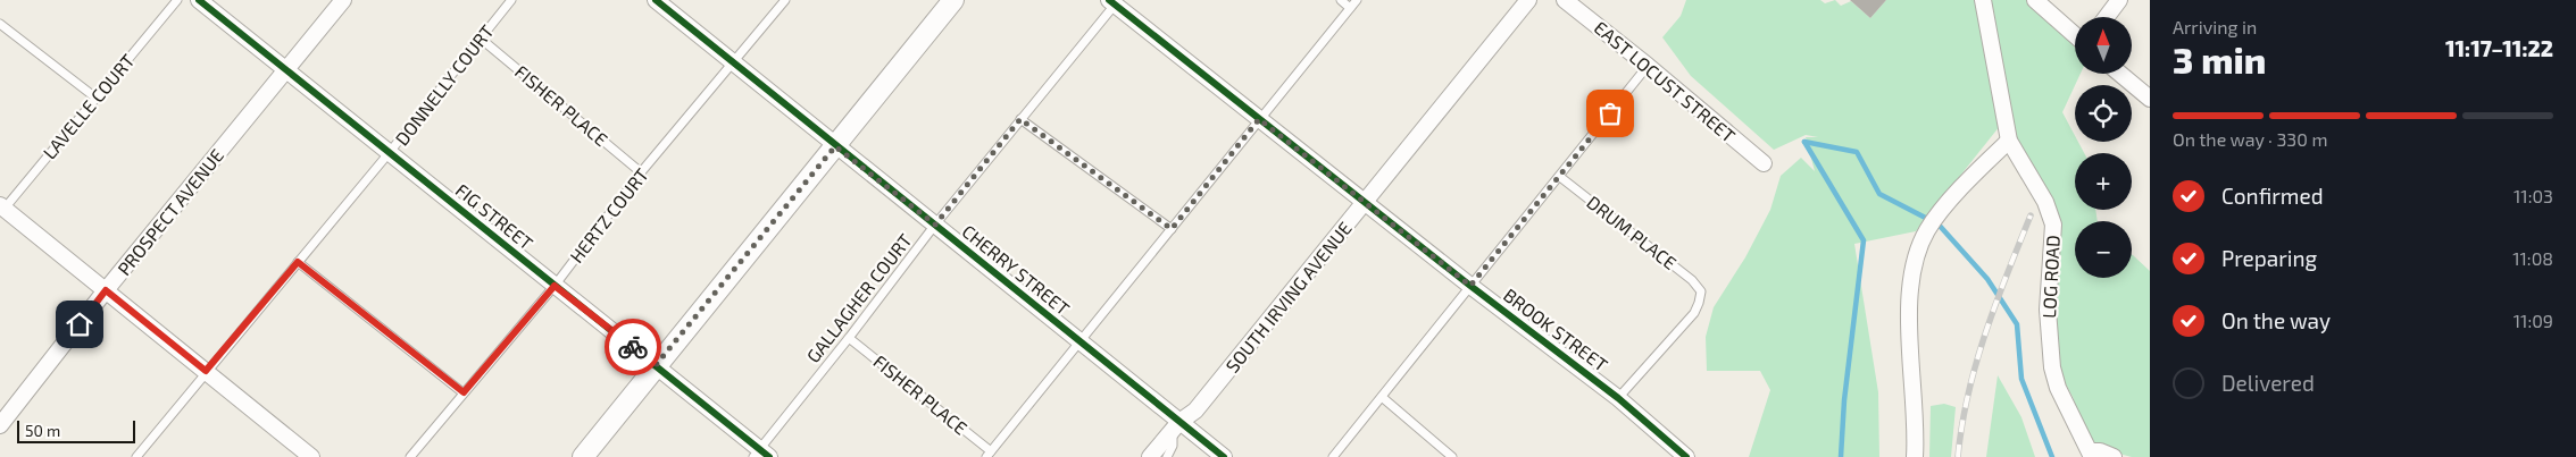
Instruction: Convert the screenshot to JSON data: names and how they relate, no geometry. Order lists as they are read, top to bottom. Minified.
{"streets":{"street":["EAST LOCUST STREET","PROSPECT AVENUE","FIG STREET","CHERRY STREET","LOG ROAD","SOUTH IRVING AVENUE","BROOK STREET"],"lane":["DONNELLY COURT","FISHER PLACE","LAVELLE COURT","HERTZ COURT","DRUM PLACE","GALLAGHER COURT"]},"crossings":[["DONNELLY COURT","FISHER PLACE"],["DONNELLY COURT","FIG STREET"],["FISHER PLACE","HERTZ COURT"],["FISHER PLACE","GALLAGHER COURT"],["PROSPECT AVENUE","FIG STREET"],["HERTZ COURT","FIG STREET"],["HERTZ COURT","CHERRY STREET"],["FIG STREET","GALLAGHER COURT"],["DRUM PLACE","BROOK STREET"],["CHERRY STREET","SOUTH IRVING AVENUE"],["CHERRY STREET","GALLAGHER COURT"],["SOUTH IRVING AVENUE","BROOK STREET"],["GALLAGHER COURT","BROOK STREET"]],"scale_bar":"50 m","north":"top","page":{"heading":["3 min","Arriving in","11:17–11:22"],"map_buttons":["+","−"],"bar":"On the way · 330 m","list":[["Confirmed","11:03"],["Preparing","11:08"],["On the way","11:09"],"Delivered"],"scale":"50 m"}}
